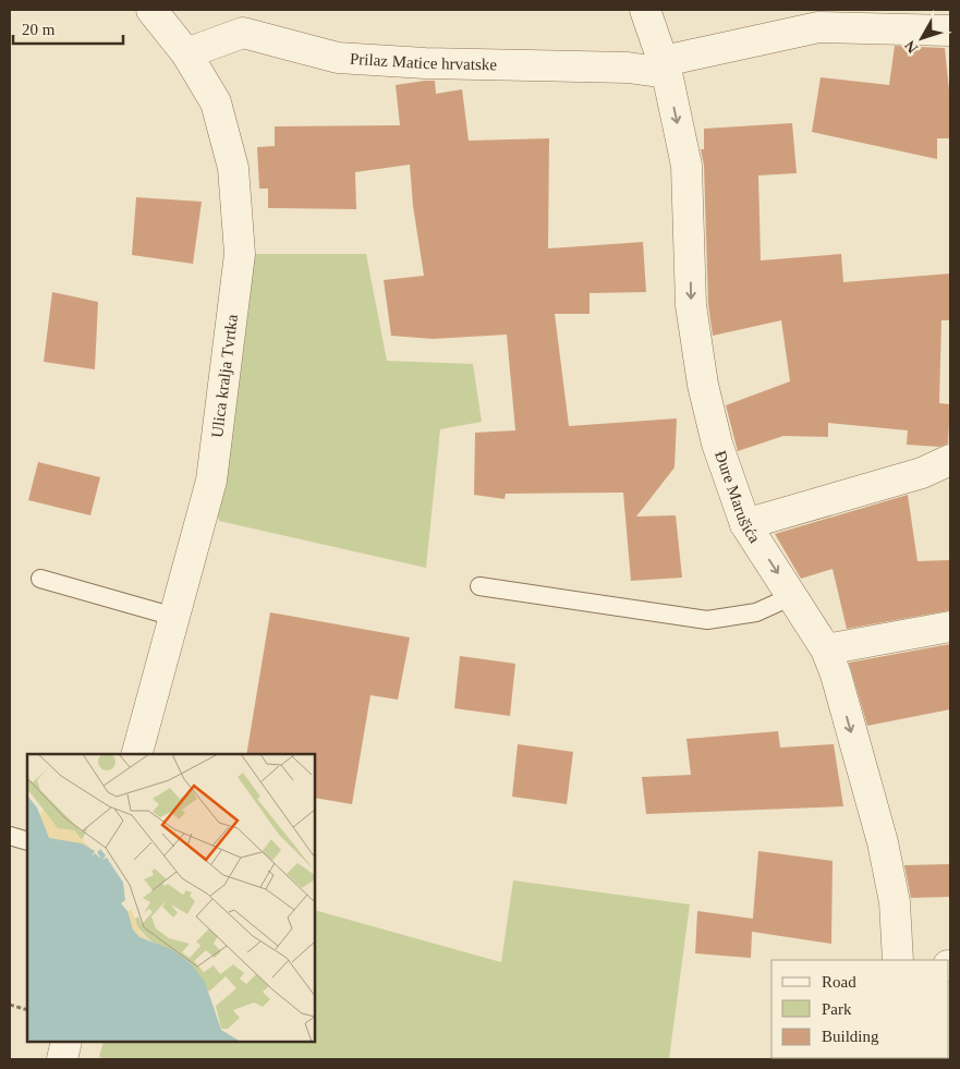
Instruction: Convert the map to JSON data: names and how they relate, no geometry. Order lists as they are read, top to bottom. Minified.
{"streets":{"street":["Prilaz Matice hrvatske","Ulica kralja Tvrtka","Đure Marušića"]},"crossings":[["Prilaz Matice hrvatske","Ulica kralja Tvrtka"],["Prilaz Matice hrvatske","Đure Marušića"]],"one_way":["Đure Marušića"],"legend":["Road","Park","Building"],"scale_bar":"20 m","north":"bottom left"}
